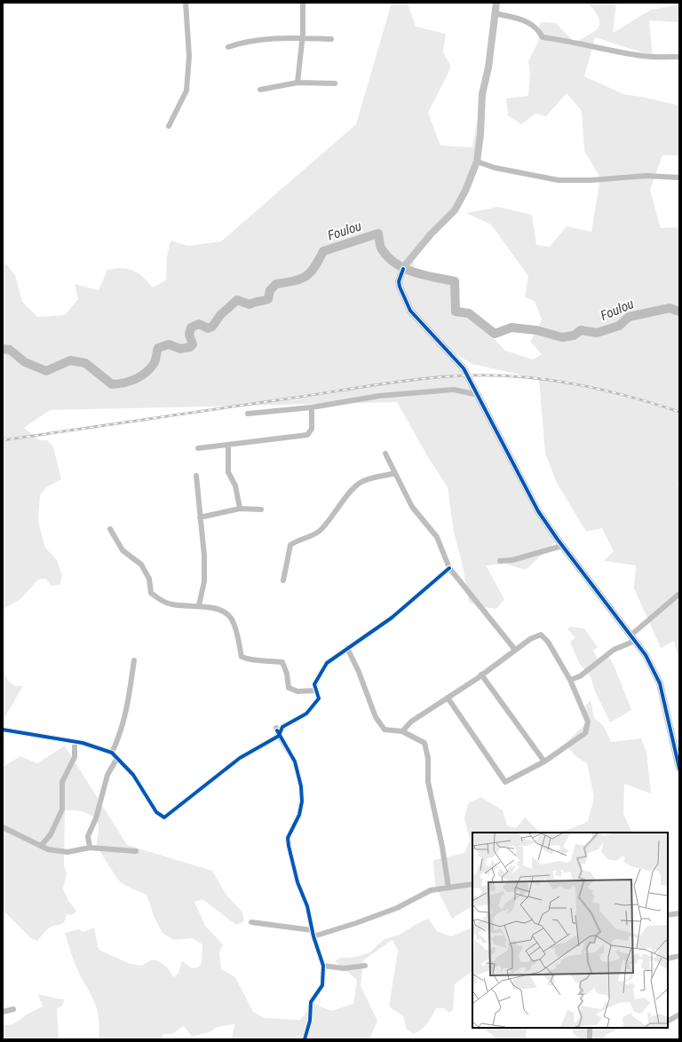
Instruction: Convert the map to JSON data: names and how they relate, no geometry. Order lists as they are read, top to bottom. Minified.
{"water":["Foulou"]}
